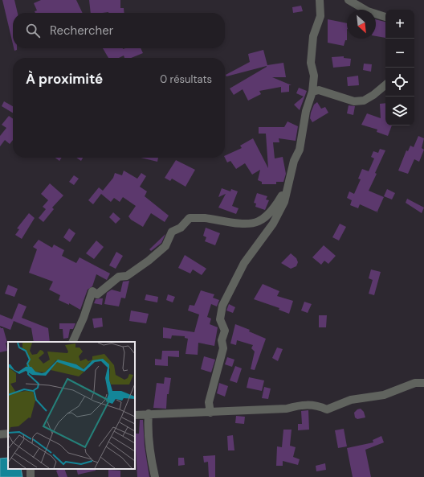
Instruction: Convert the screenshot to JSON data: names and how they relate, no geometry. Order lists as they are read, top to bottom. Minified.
{"north":"bottom right","page":{"map_buttons":["+","−"],"search":"Rechercher","heading":["À proximité","0 résultats"]}}
